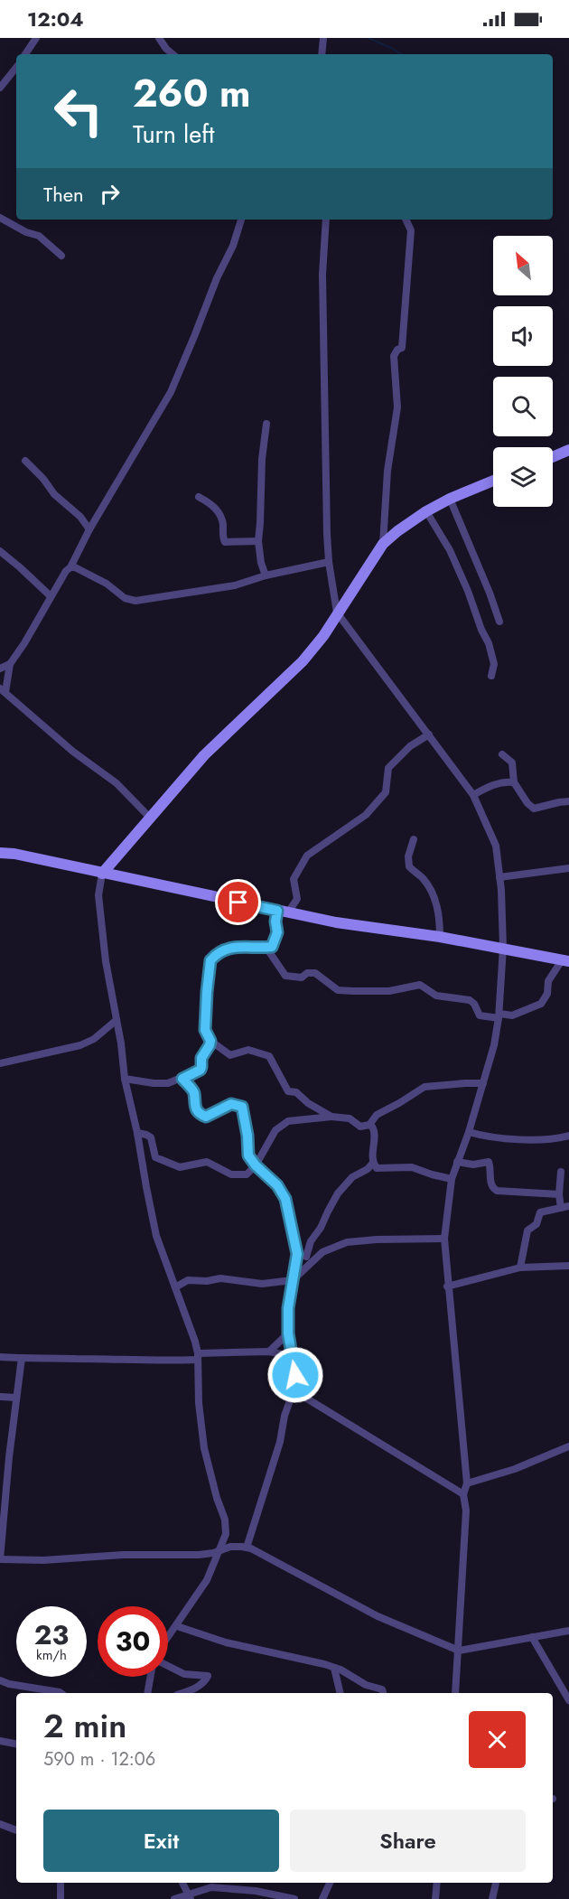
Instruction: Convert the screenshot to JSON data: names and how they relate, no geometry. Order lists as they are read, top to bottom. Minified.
{"north":"top left","page":{"status":"12:04","turn":["260 m","Turn left"],"then":"Then","speed":"23 km/h","limit":"30","heading":["2 min","590 m · 12:06"],"buttons":["Exit","Share"]}}
